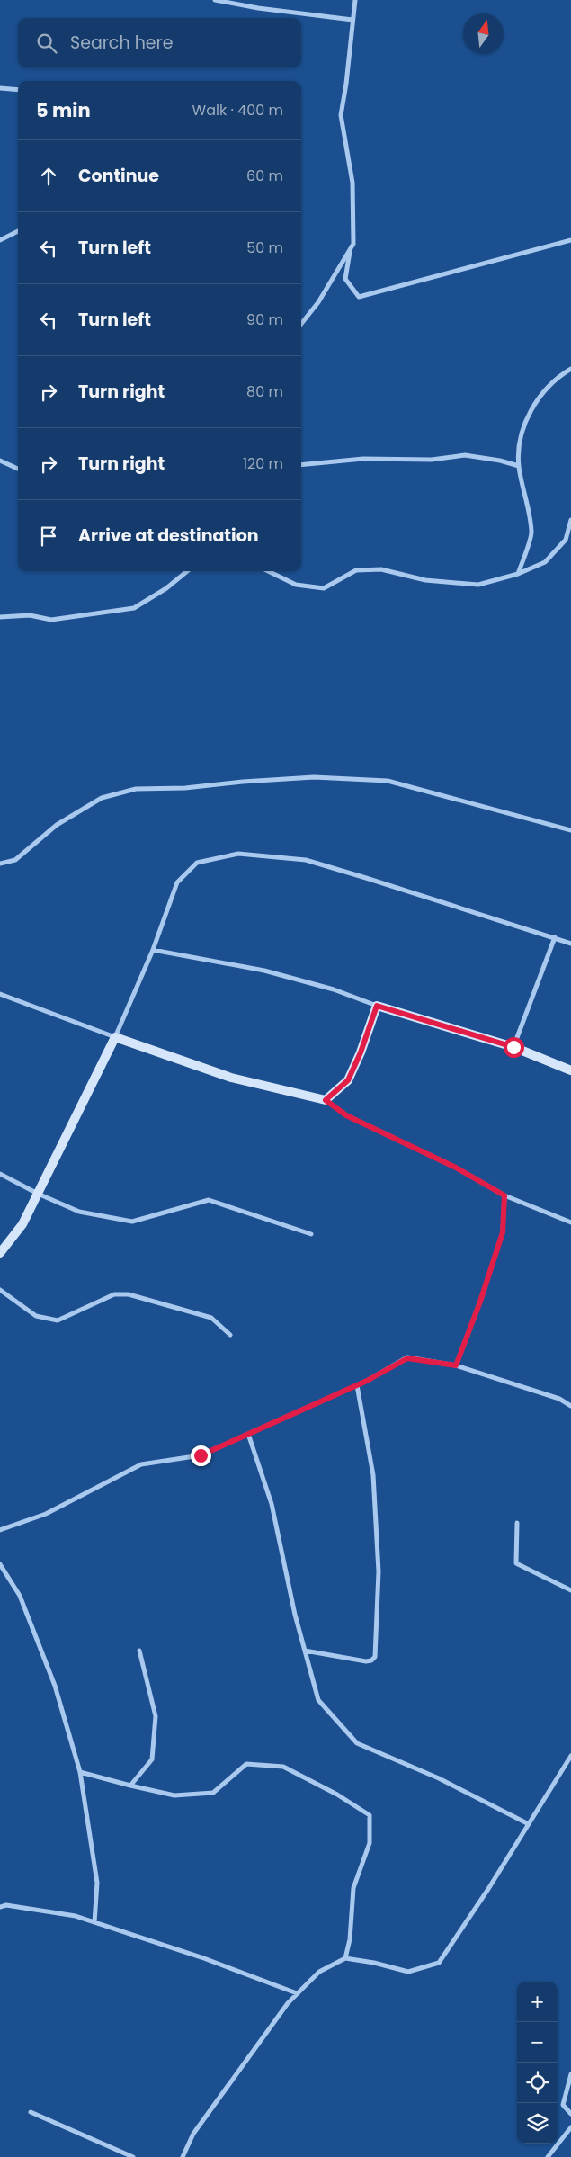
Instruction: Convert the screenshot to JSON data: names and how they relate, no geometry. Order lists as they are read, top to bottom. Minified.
{"north":"top","page":{"search":"Search here","heading":["5 min","Walk · 400 m"],"list":[["Continue","60 m"],["Turn left","50 m"],["Turn left","90 m"],["Turn right","80 m"],["Turn right","120 m"],"Arrive at destination"],"map_buttons":["+","−"]}}
